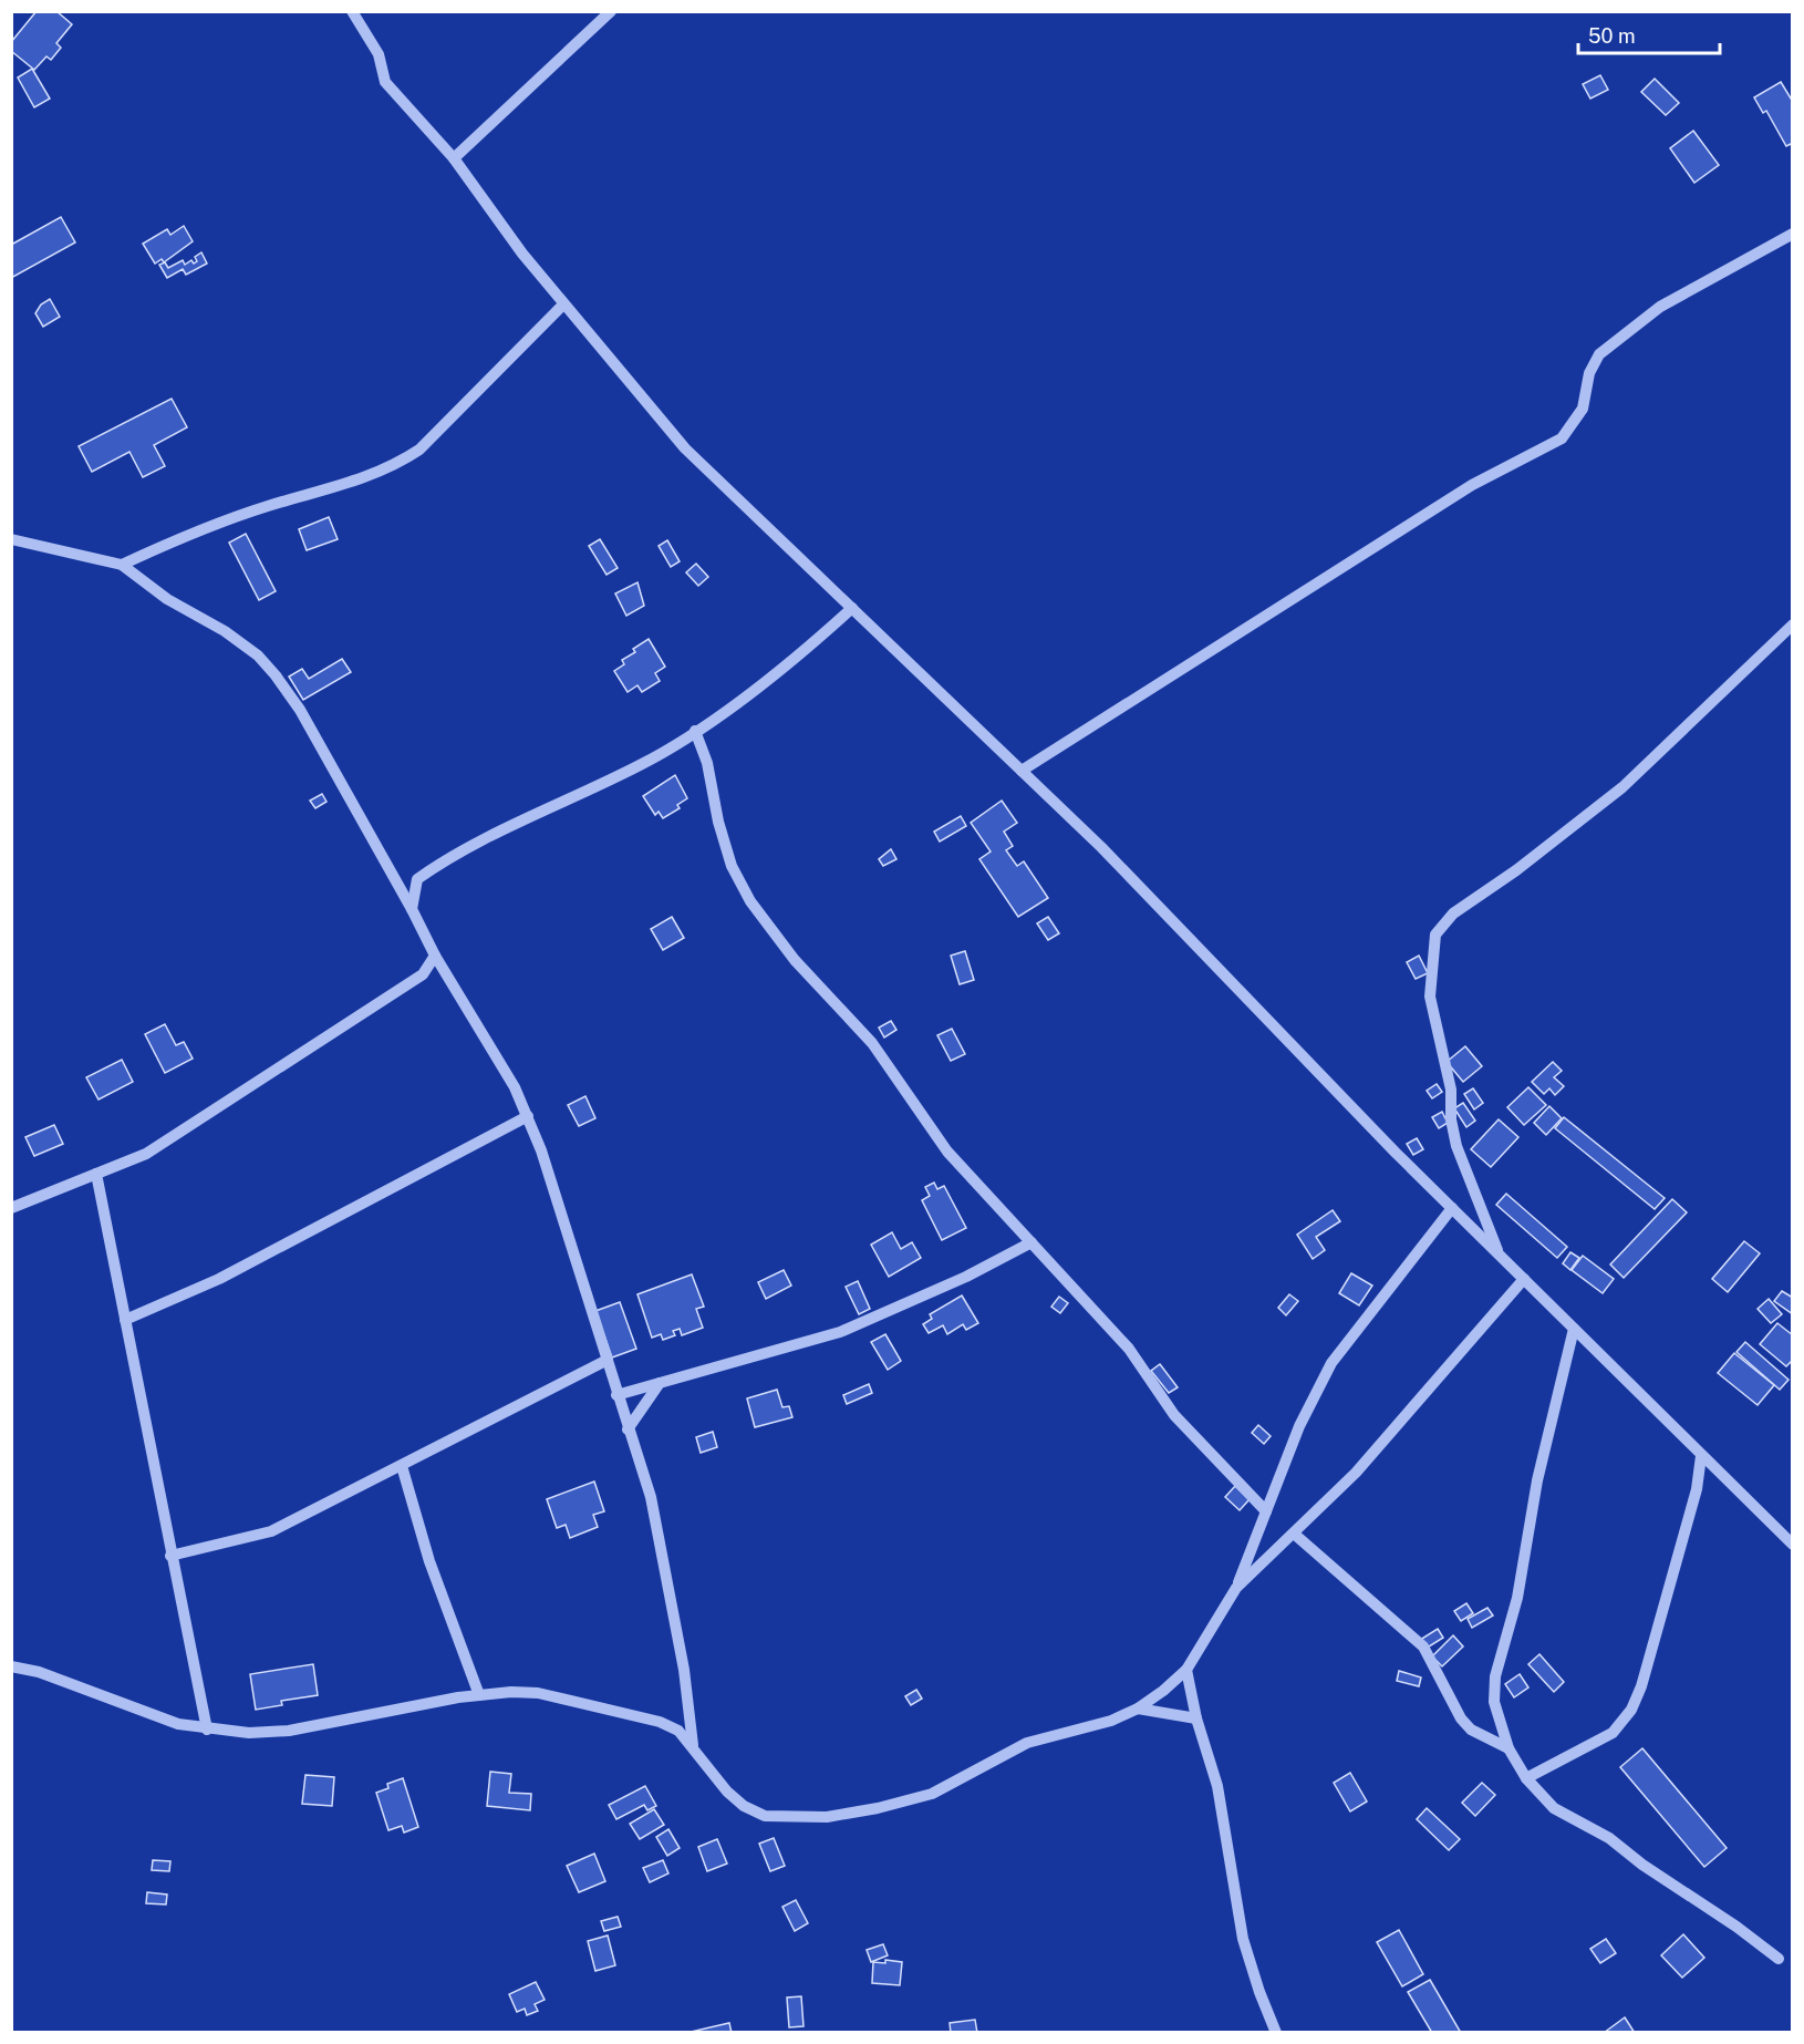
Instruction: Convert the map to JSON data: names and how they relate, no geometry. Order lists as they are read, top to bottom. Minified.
{"scale_bar":"50 m"}
